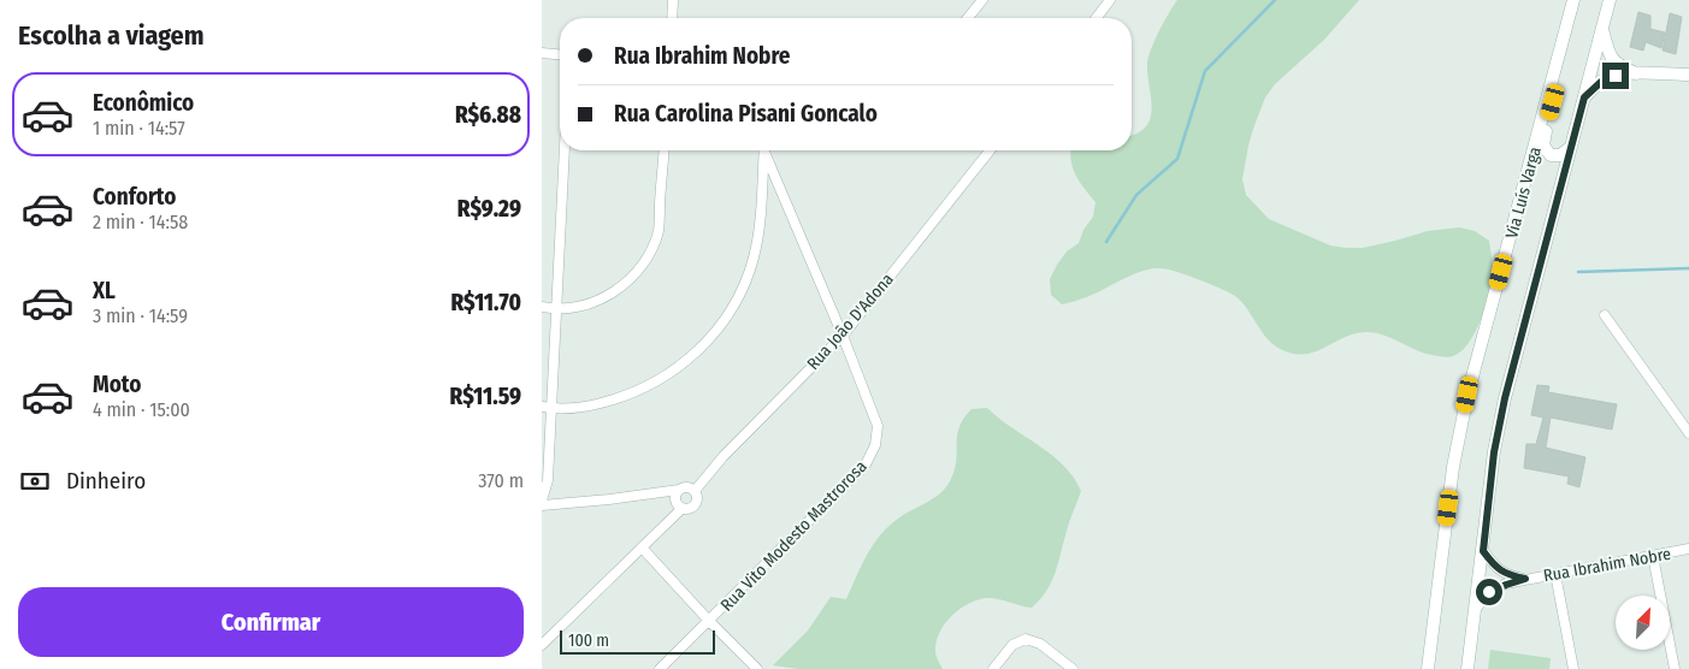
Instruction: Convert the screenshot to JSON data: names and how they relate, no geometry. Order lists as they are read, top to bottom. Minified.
{"streets":{"main road":["Via Luís Varga"],"street":["Rua João D'Adona","Rua Vito Modesto Mastrorosa","Rua Ibrahim Nobre"]},"crossings":[["Via Luís Varga","Rua Ibrahim Nobre"],["Rua João D'Adona","Rua Vito Modesto Mastrorosa"]],"scale_bar":"100 m","north":"top right","page":{"heading":"Escolha a viagem","banner":["Rua Ibrahim Nobre","Rua Carolina Pisani Goncalo"],"list":[{"name":"Econômico","note":"1 min · 14:57","value":"R$6.88"},{"name":"Conforto","note":"2 min · 14:58","value":"R$9.29"},{"name":"XL","note":"3 min · 14:59","value":"R$11.70"},{"name":"Moto","note":"4 min · 15:00","value":"R$11.59"}],"pay":["Dinheiro","370 m"],"buttons":"Confirmar","scale":"100 m"}}
